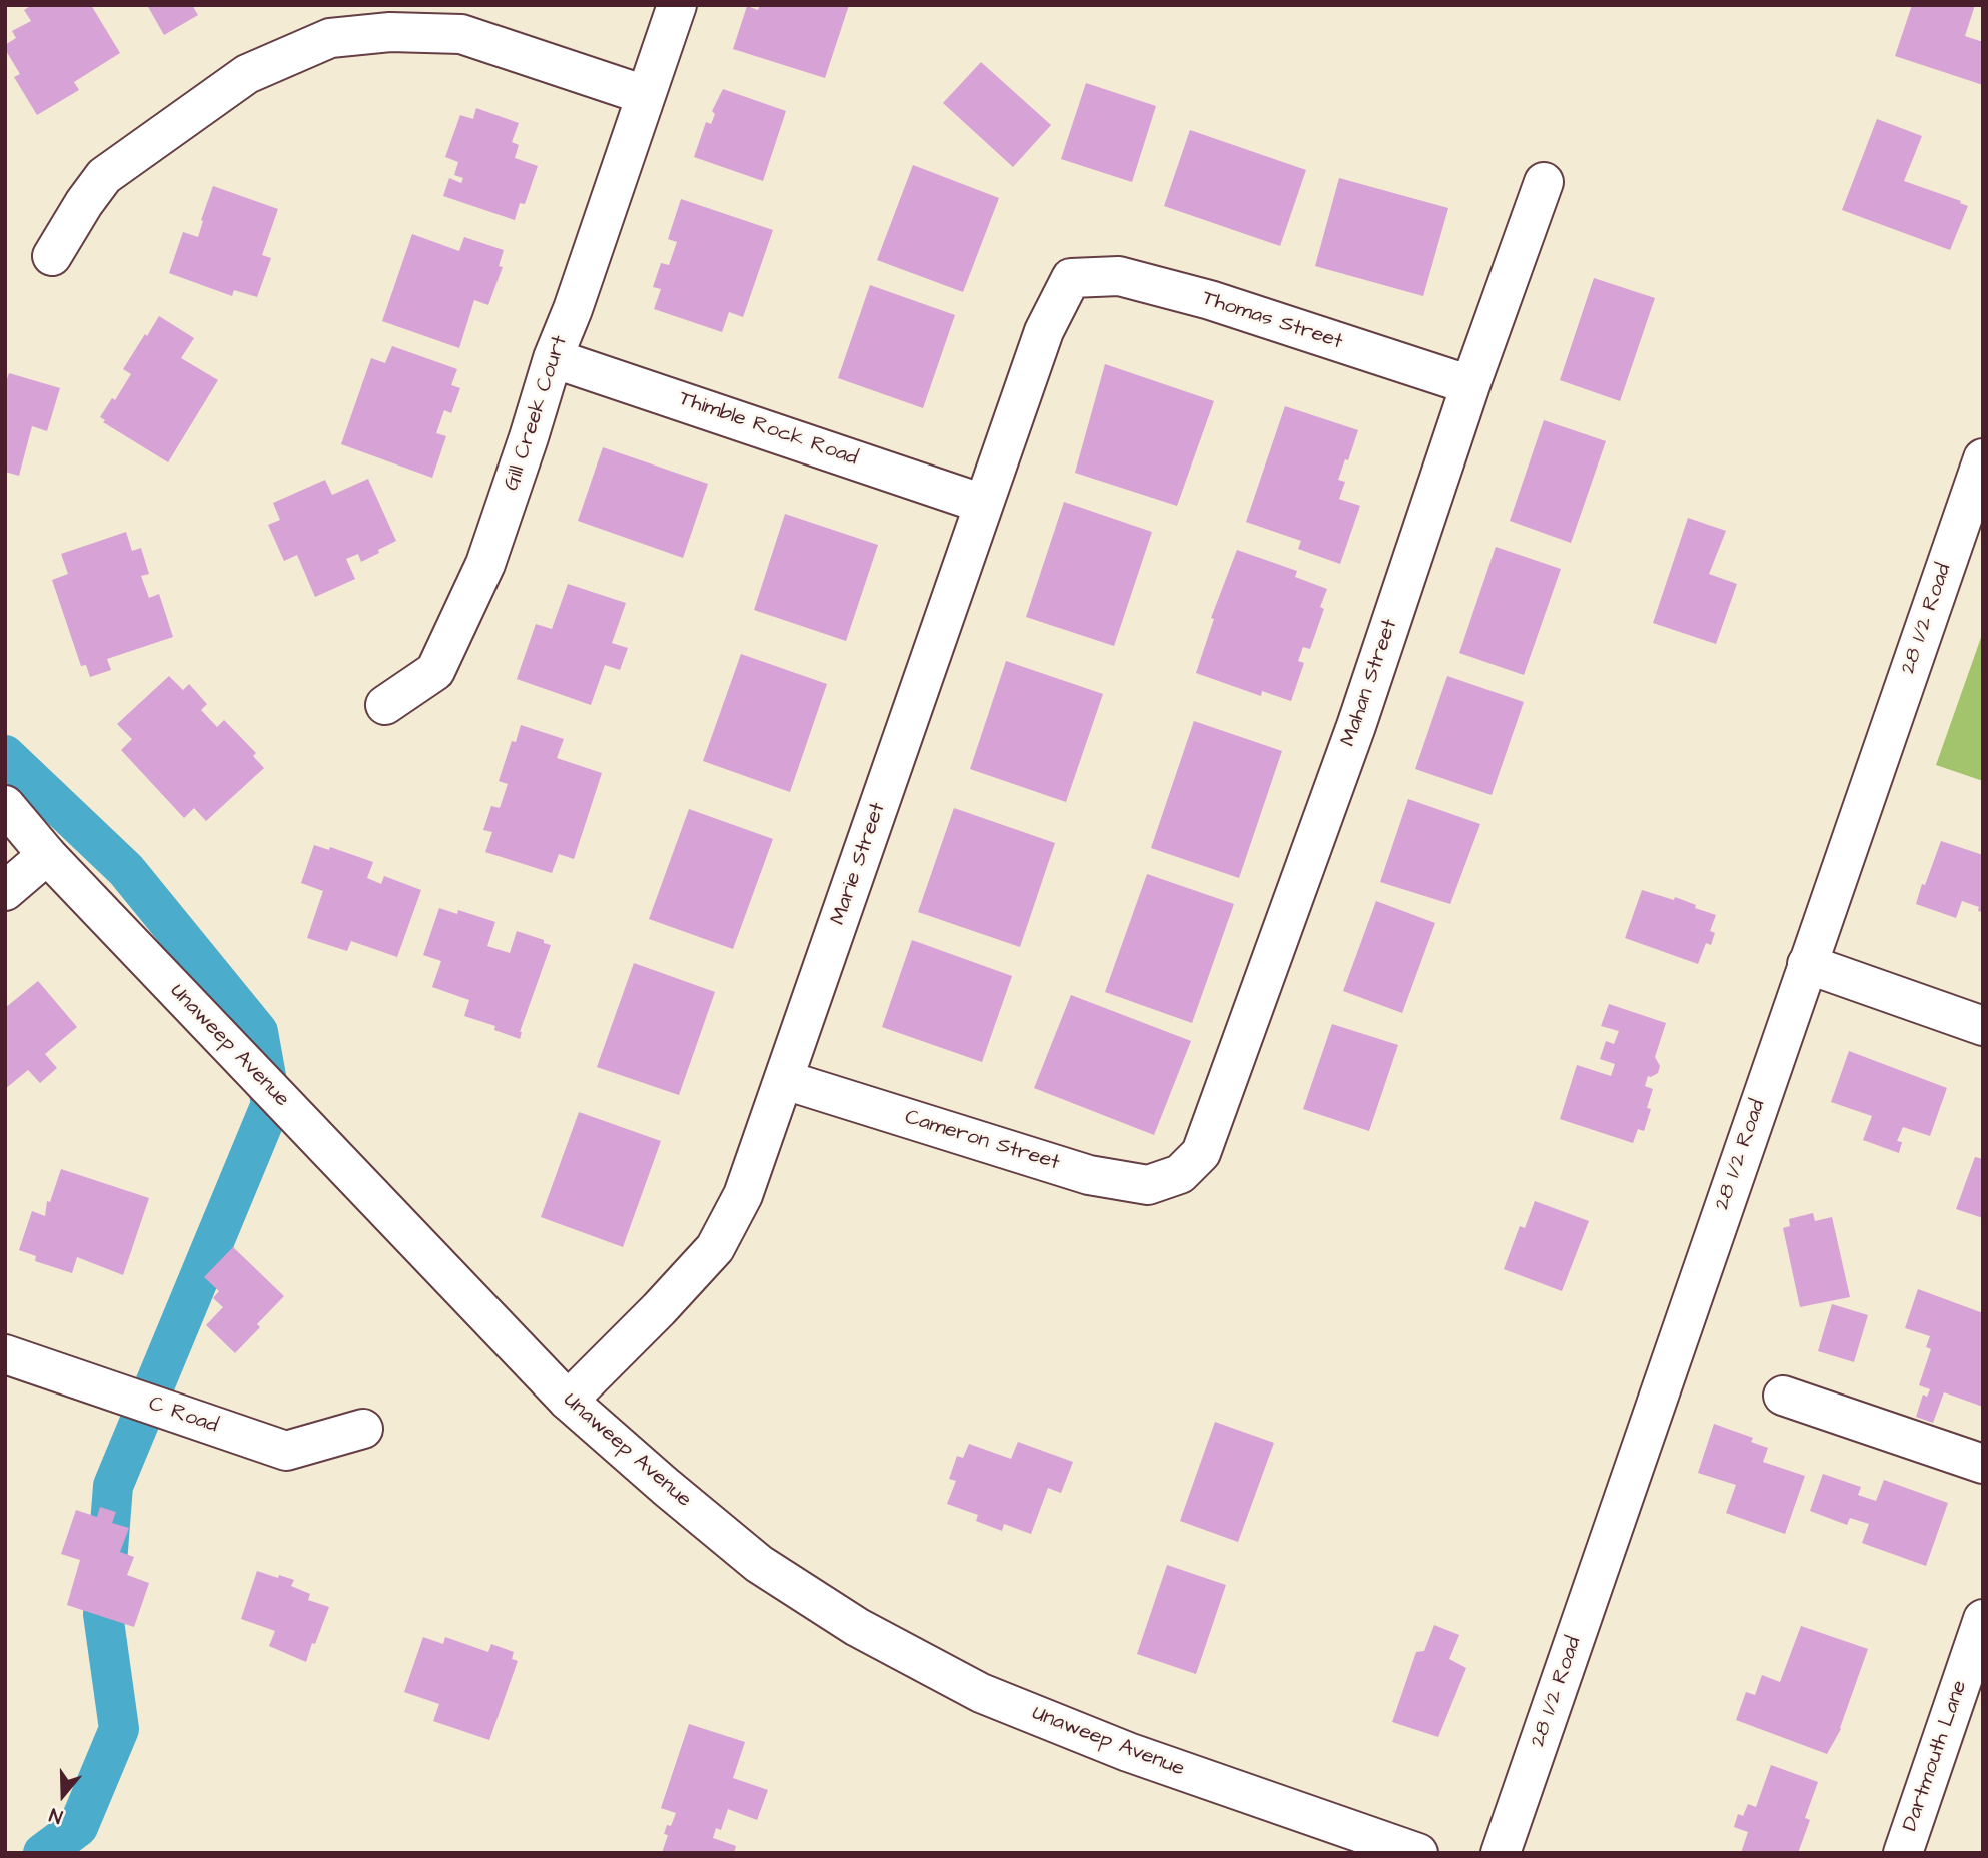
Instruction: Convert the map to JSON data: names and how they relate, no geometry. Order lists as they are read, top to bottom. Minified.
{"streets":{"street":["Thomas Street","Gill Creek Court","Thimble Rock Road","28 1/2 Road","Mahan Street","Marie Street","Unaweep Avenue","Cameron Street","C Road","Dartmouth Lane"]},"crossings":[["Thomas Street","Mahan Street"],["Thomas Street","Marie Street"],["Gill Creek Court","Thimble Rock Road"],["Thimble Rock Road","Marie Street"],["Mahan Street","Cameron Street"],["Marie Street","Unaweep Avenue"],["Marie Street","Cameron Street"]],"north":"bottom"}
